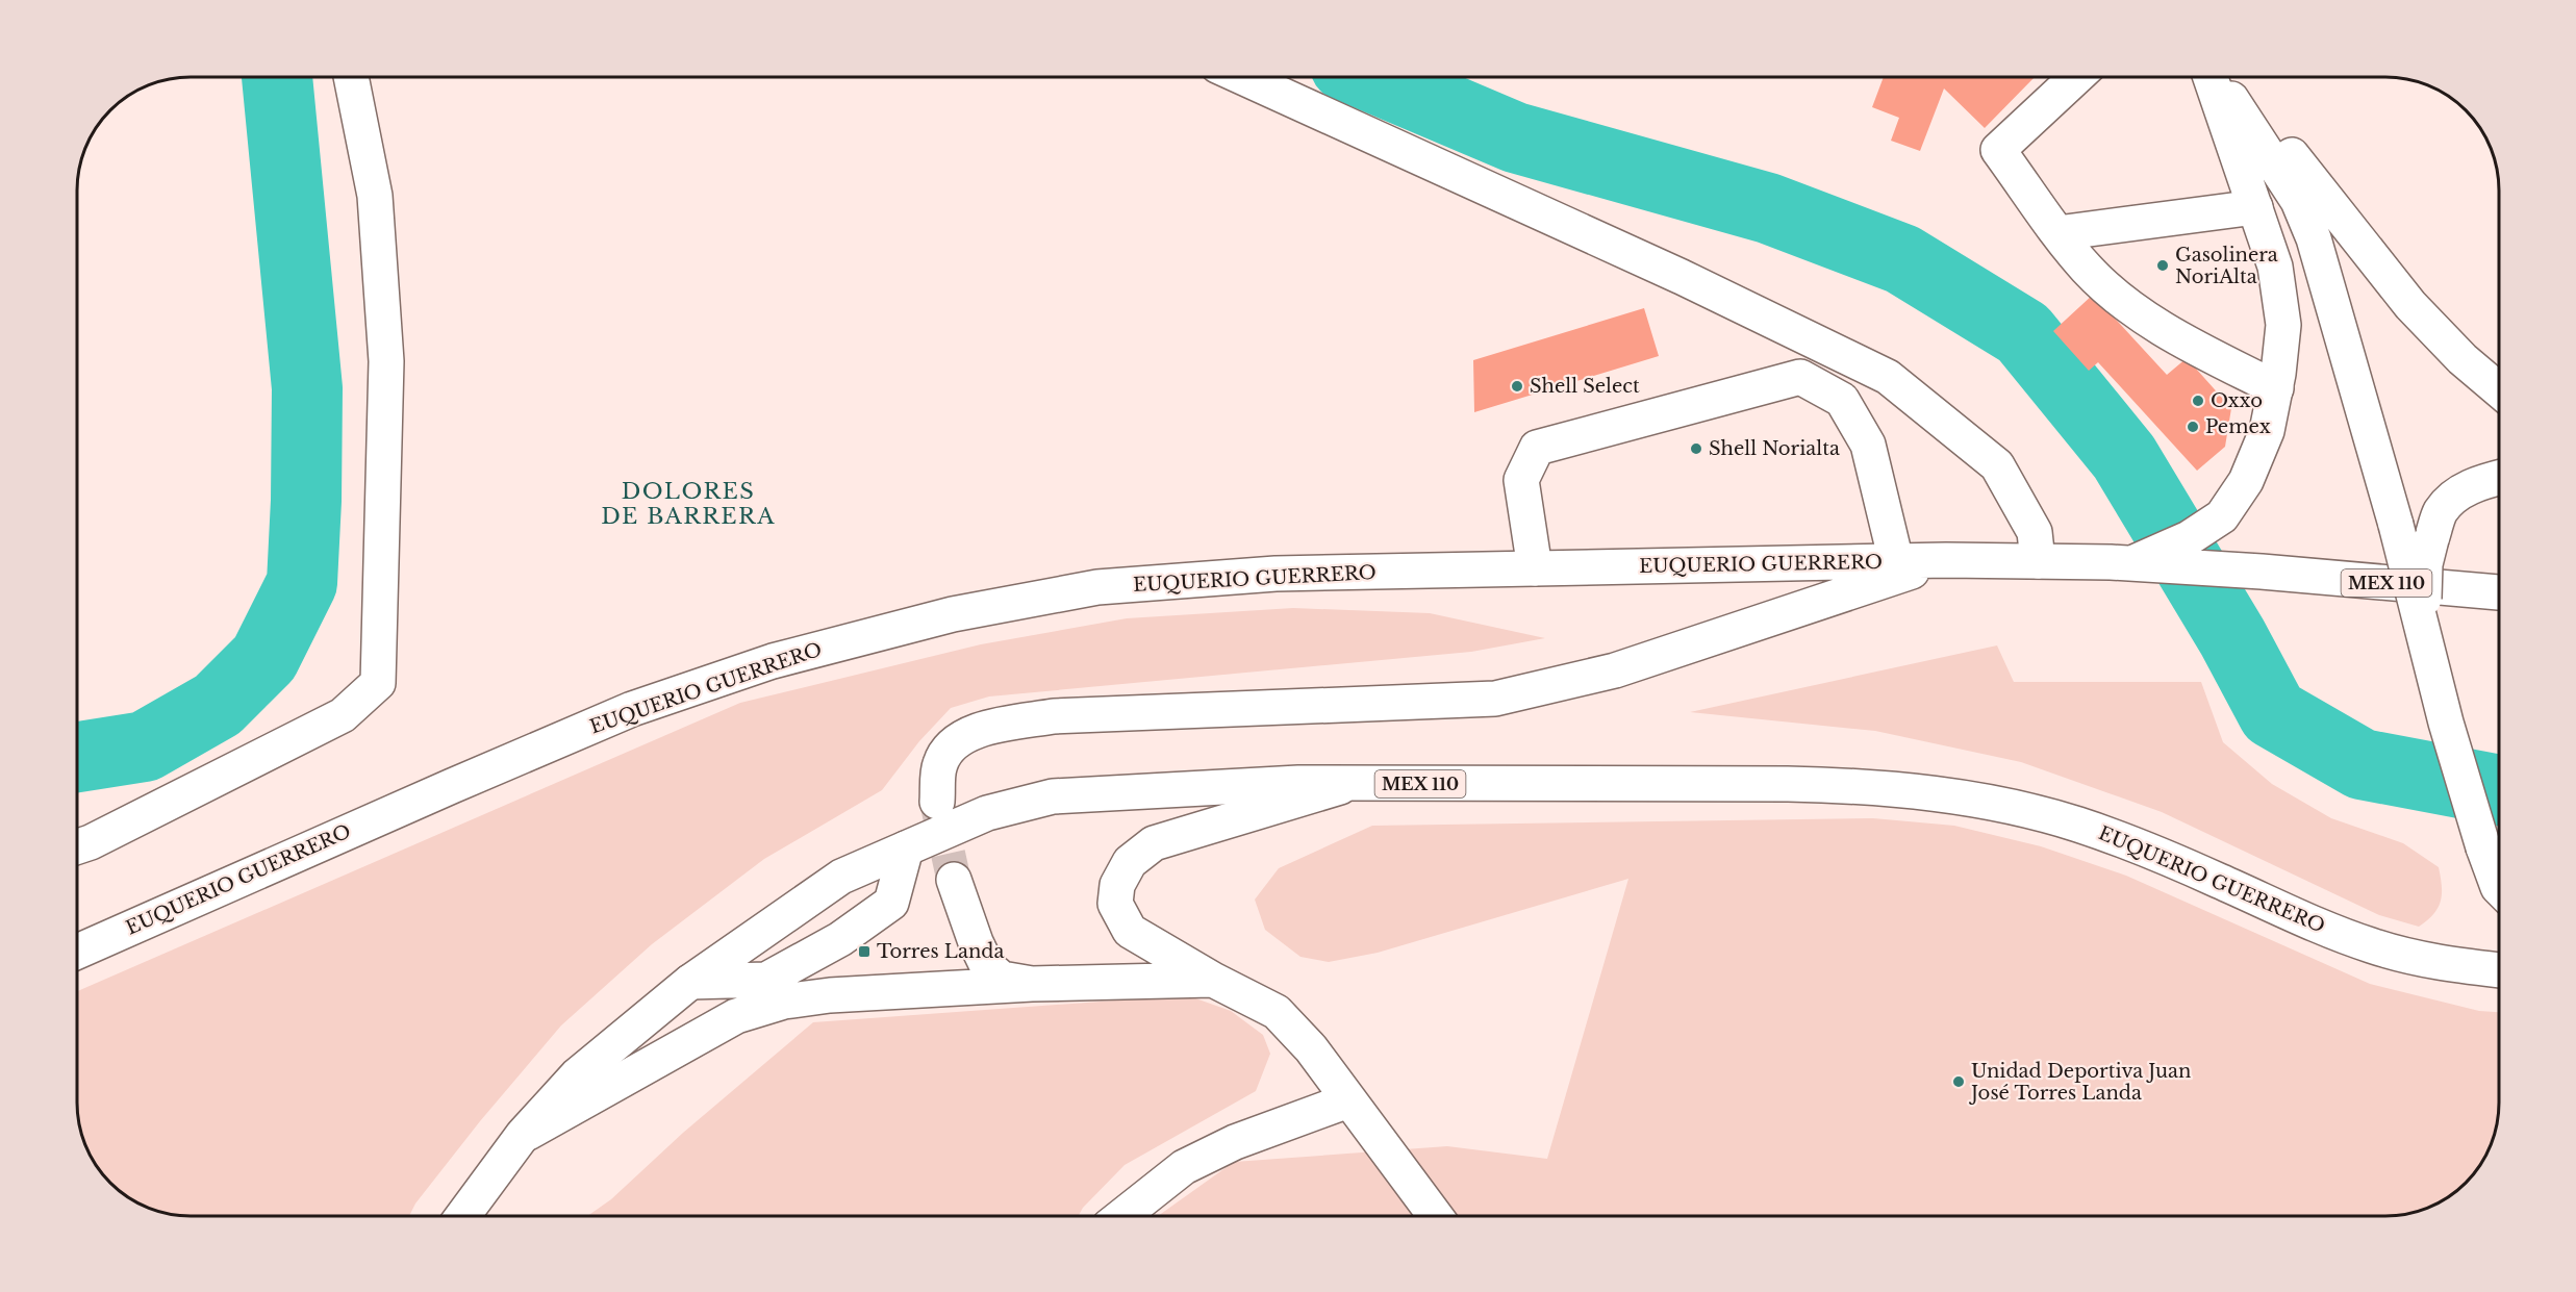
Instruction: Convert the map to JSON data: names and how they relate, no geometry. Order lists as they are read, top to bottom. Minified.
{"streets":{"main road":["EUQUERIO GUERRERO","MEX 110"]},"districts":["DOLORES DE BARRERA"],"places":{"other":["Gasolinera NoriAlta","Shell Select","Oxxo","Pemex","Shell Norialta","Unidad Deportiva Juan José Torres Landa"],"transit":["Torres Landa"]}}
